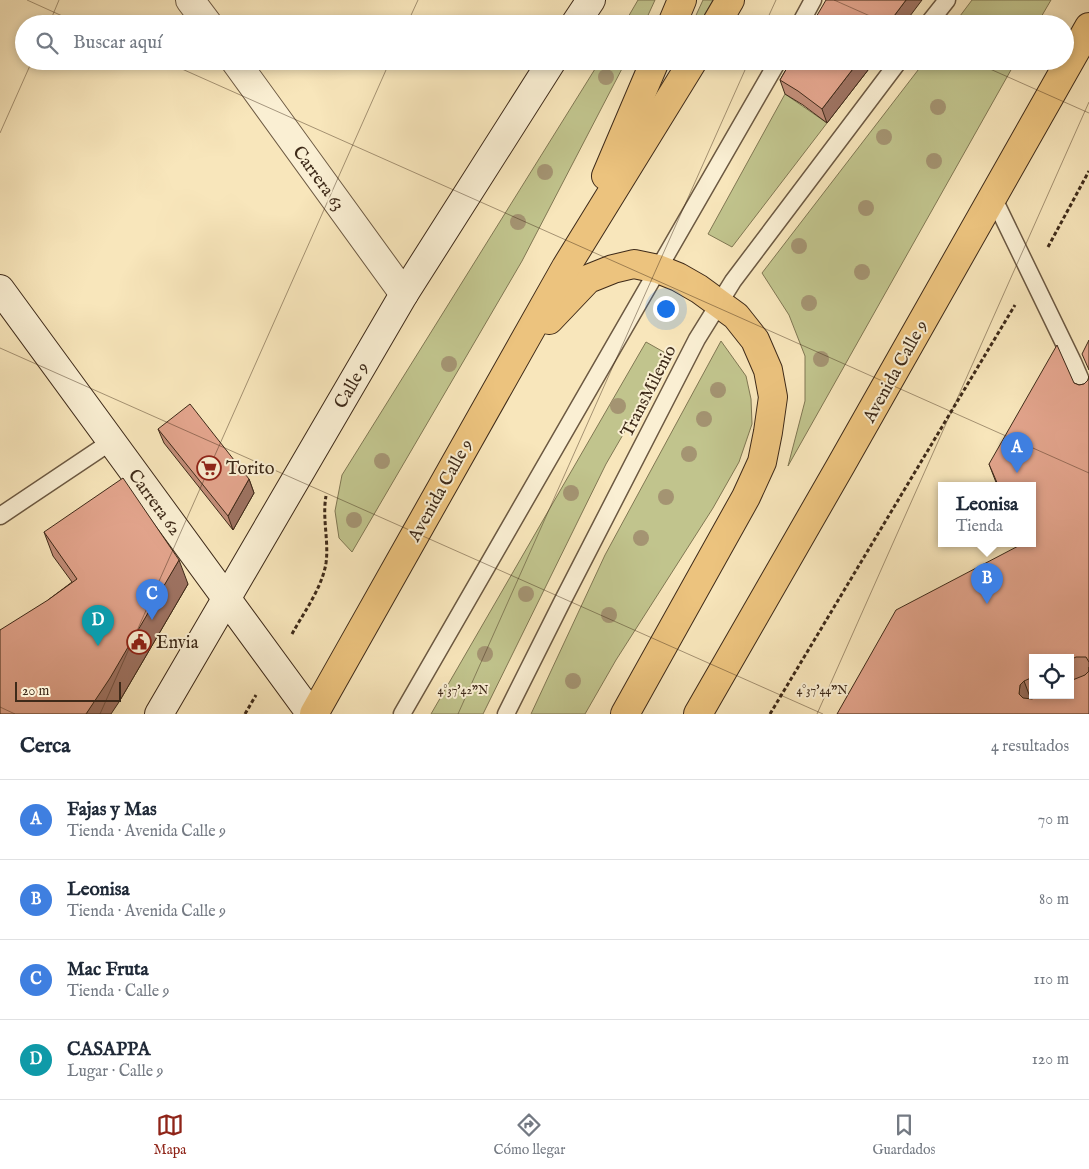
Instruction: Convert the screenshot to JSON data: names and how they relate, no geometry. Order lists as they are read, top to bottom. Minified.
{"streets":{"highway":["Avenida Calle 9"],"street":["Carrera 63","Calle 9","Carrera 62"],"lane":["TransMilenio"]},"crossings":[["Carrera 63","Calle 9"],["Avenida Calle 9","Carrera 62"],["Calle 9","Carrera 62"]],"places":{"supermarket":["Torito"],"public building":["Envia"]},"scale_bar":"20 m","page":{"search":"Buscar aquí","pins":["A","B","C","D"],"popup":["Leonisa","Tienda"],"scale":"20 m","heading":["Cerca","4 resultados"],"list":[{"mark":"A","name":"Fajas y Mas","note":"Tienda · Avenida Calle 9","value":"70 m"},{"mark":"B","name":"Leonisa","note":"Tienda · Avenida Calle 9","value":"80 m"},{"mark":"C","name":"Mac Fruta","note":"Tienda · Calle 9","value":"110 m"},{"mark":"D","name":"CASAPPA","note":"Lugar · Calle 9","value":"120 m"}],"nav":["Mapa","Cómo llegar","Guardados"]},"coordinates":["4°37'42\"N","4°37'44\"N"]}
